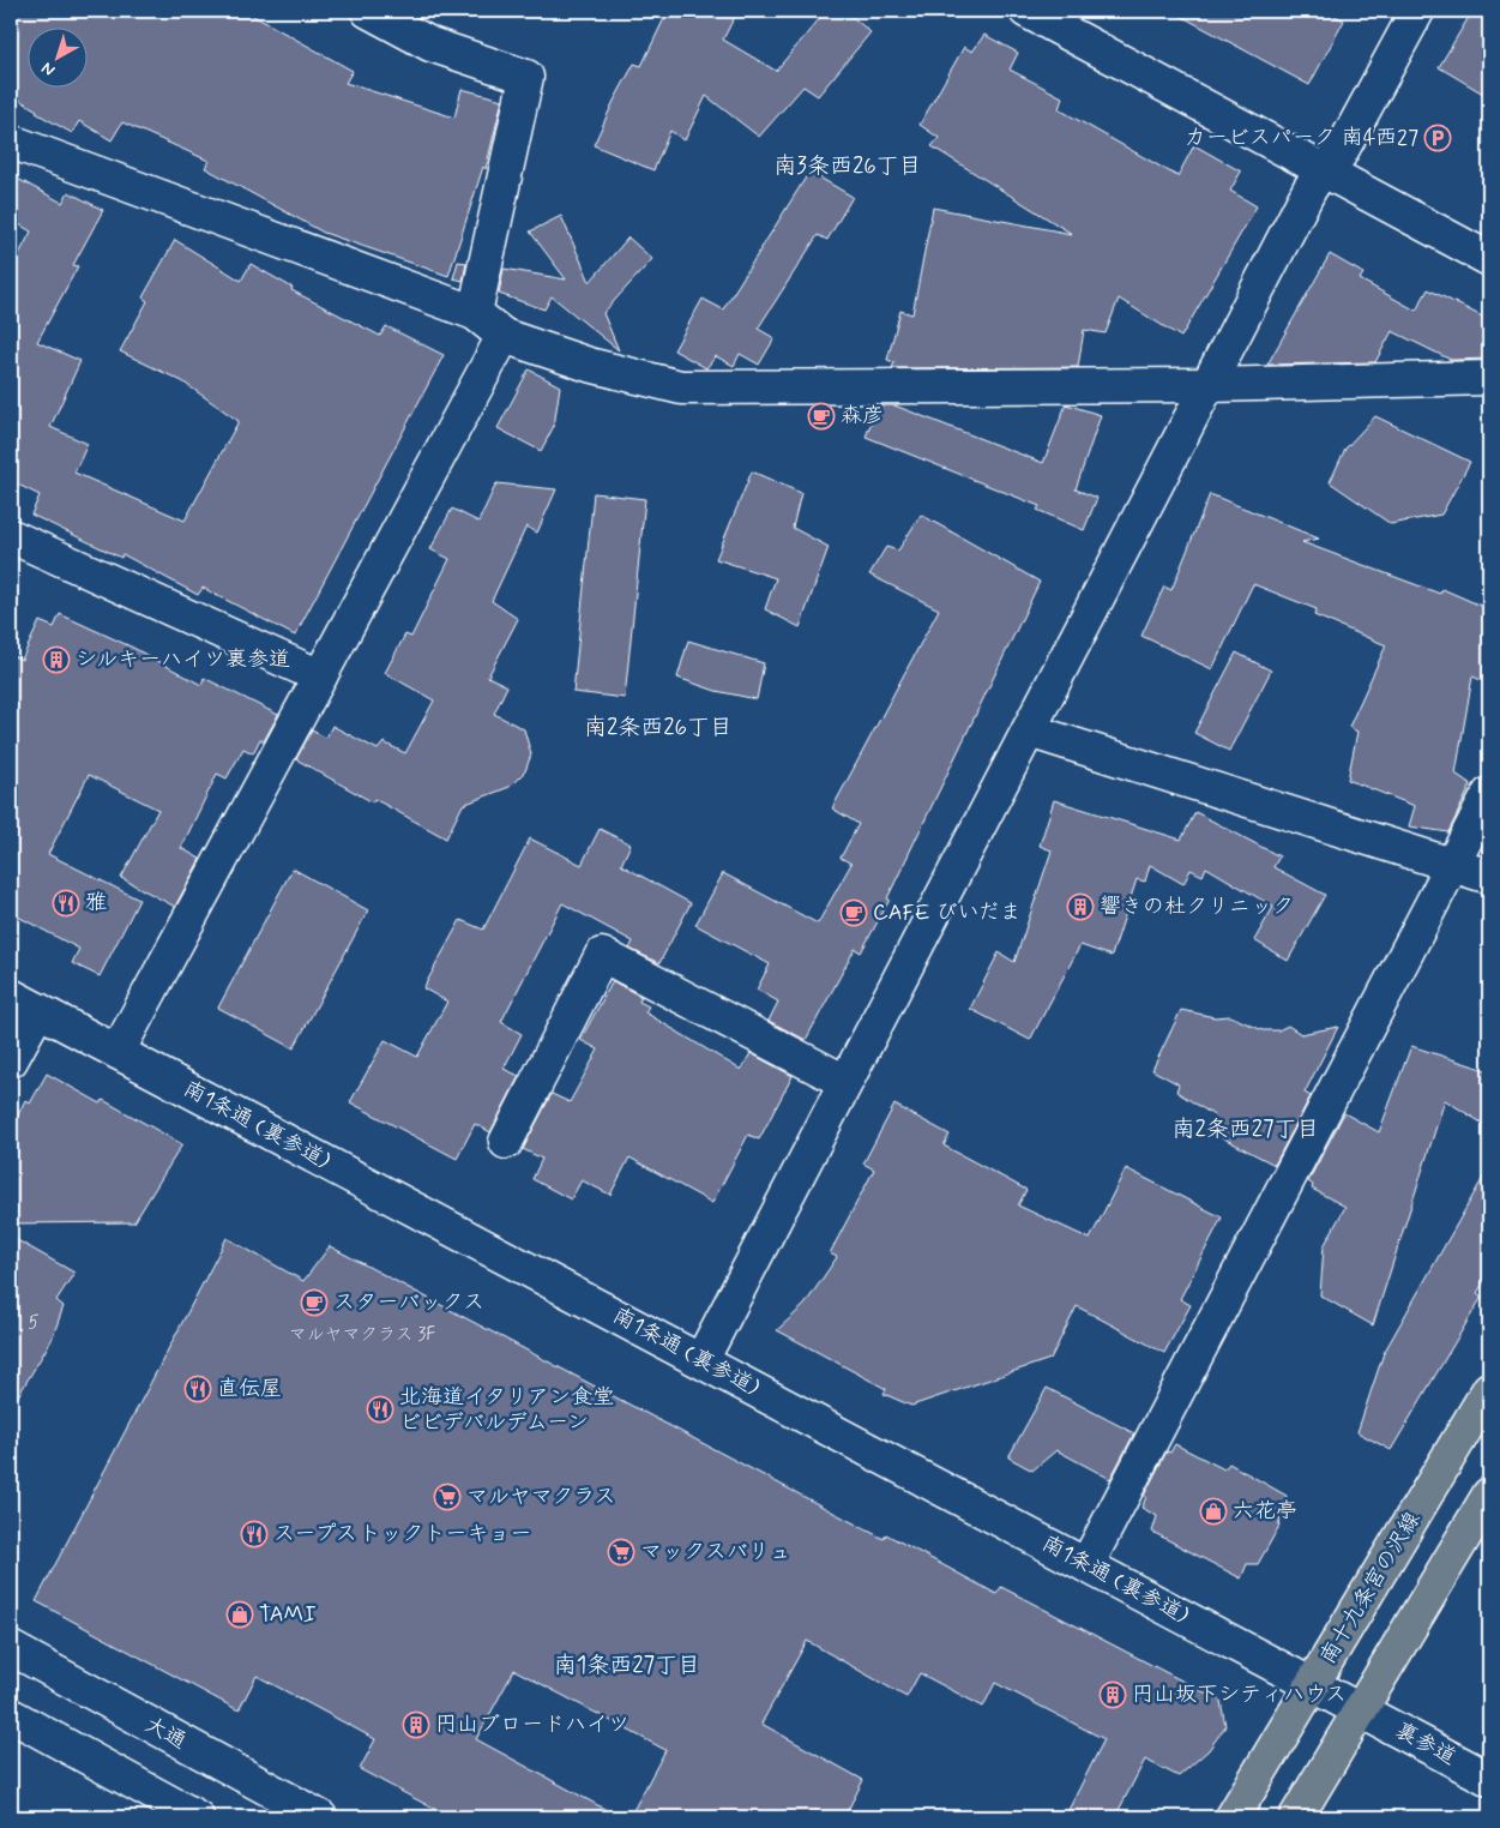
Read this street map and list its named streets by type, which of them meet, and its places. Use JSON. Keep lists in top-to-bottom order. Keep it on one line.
{"streets":{"main road":["南十九条宮の沢線"],"street":["南1条通 (裏参道)","大通","裏参道"]},"crossings":[["南1条通 (裏参道)","南十九条宮の沢線"],["南1条通 (裏参道)","裏参道"]],"districts":["南3条西26丁目","南2条西26丁目","南2条西27丁目","南1条西27丁目"],"places":{"parking":["カービスパーク 南4西27"],"cafe":["森彦","CAFE びいだま","スターバックス"],"building":["シルキーハイツ裏参道","響きの杜クリニック","円山坂下シティハウス","円山ブロードハイツ"],"restaurant":["雅","直伝屋","北海道イタリアン食堂 ビビデバルデムーン","スープストックトーキョー"],"supermarket":["マルヤマクラス","マックスバリュ"],"shop":["六花亭","TAMI"]},"house_numbers":["5","マルヤマクラス 3F"],"north":"bottom left"}
